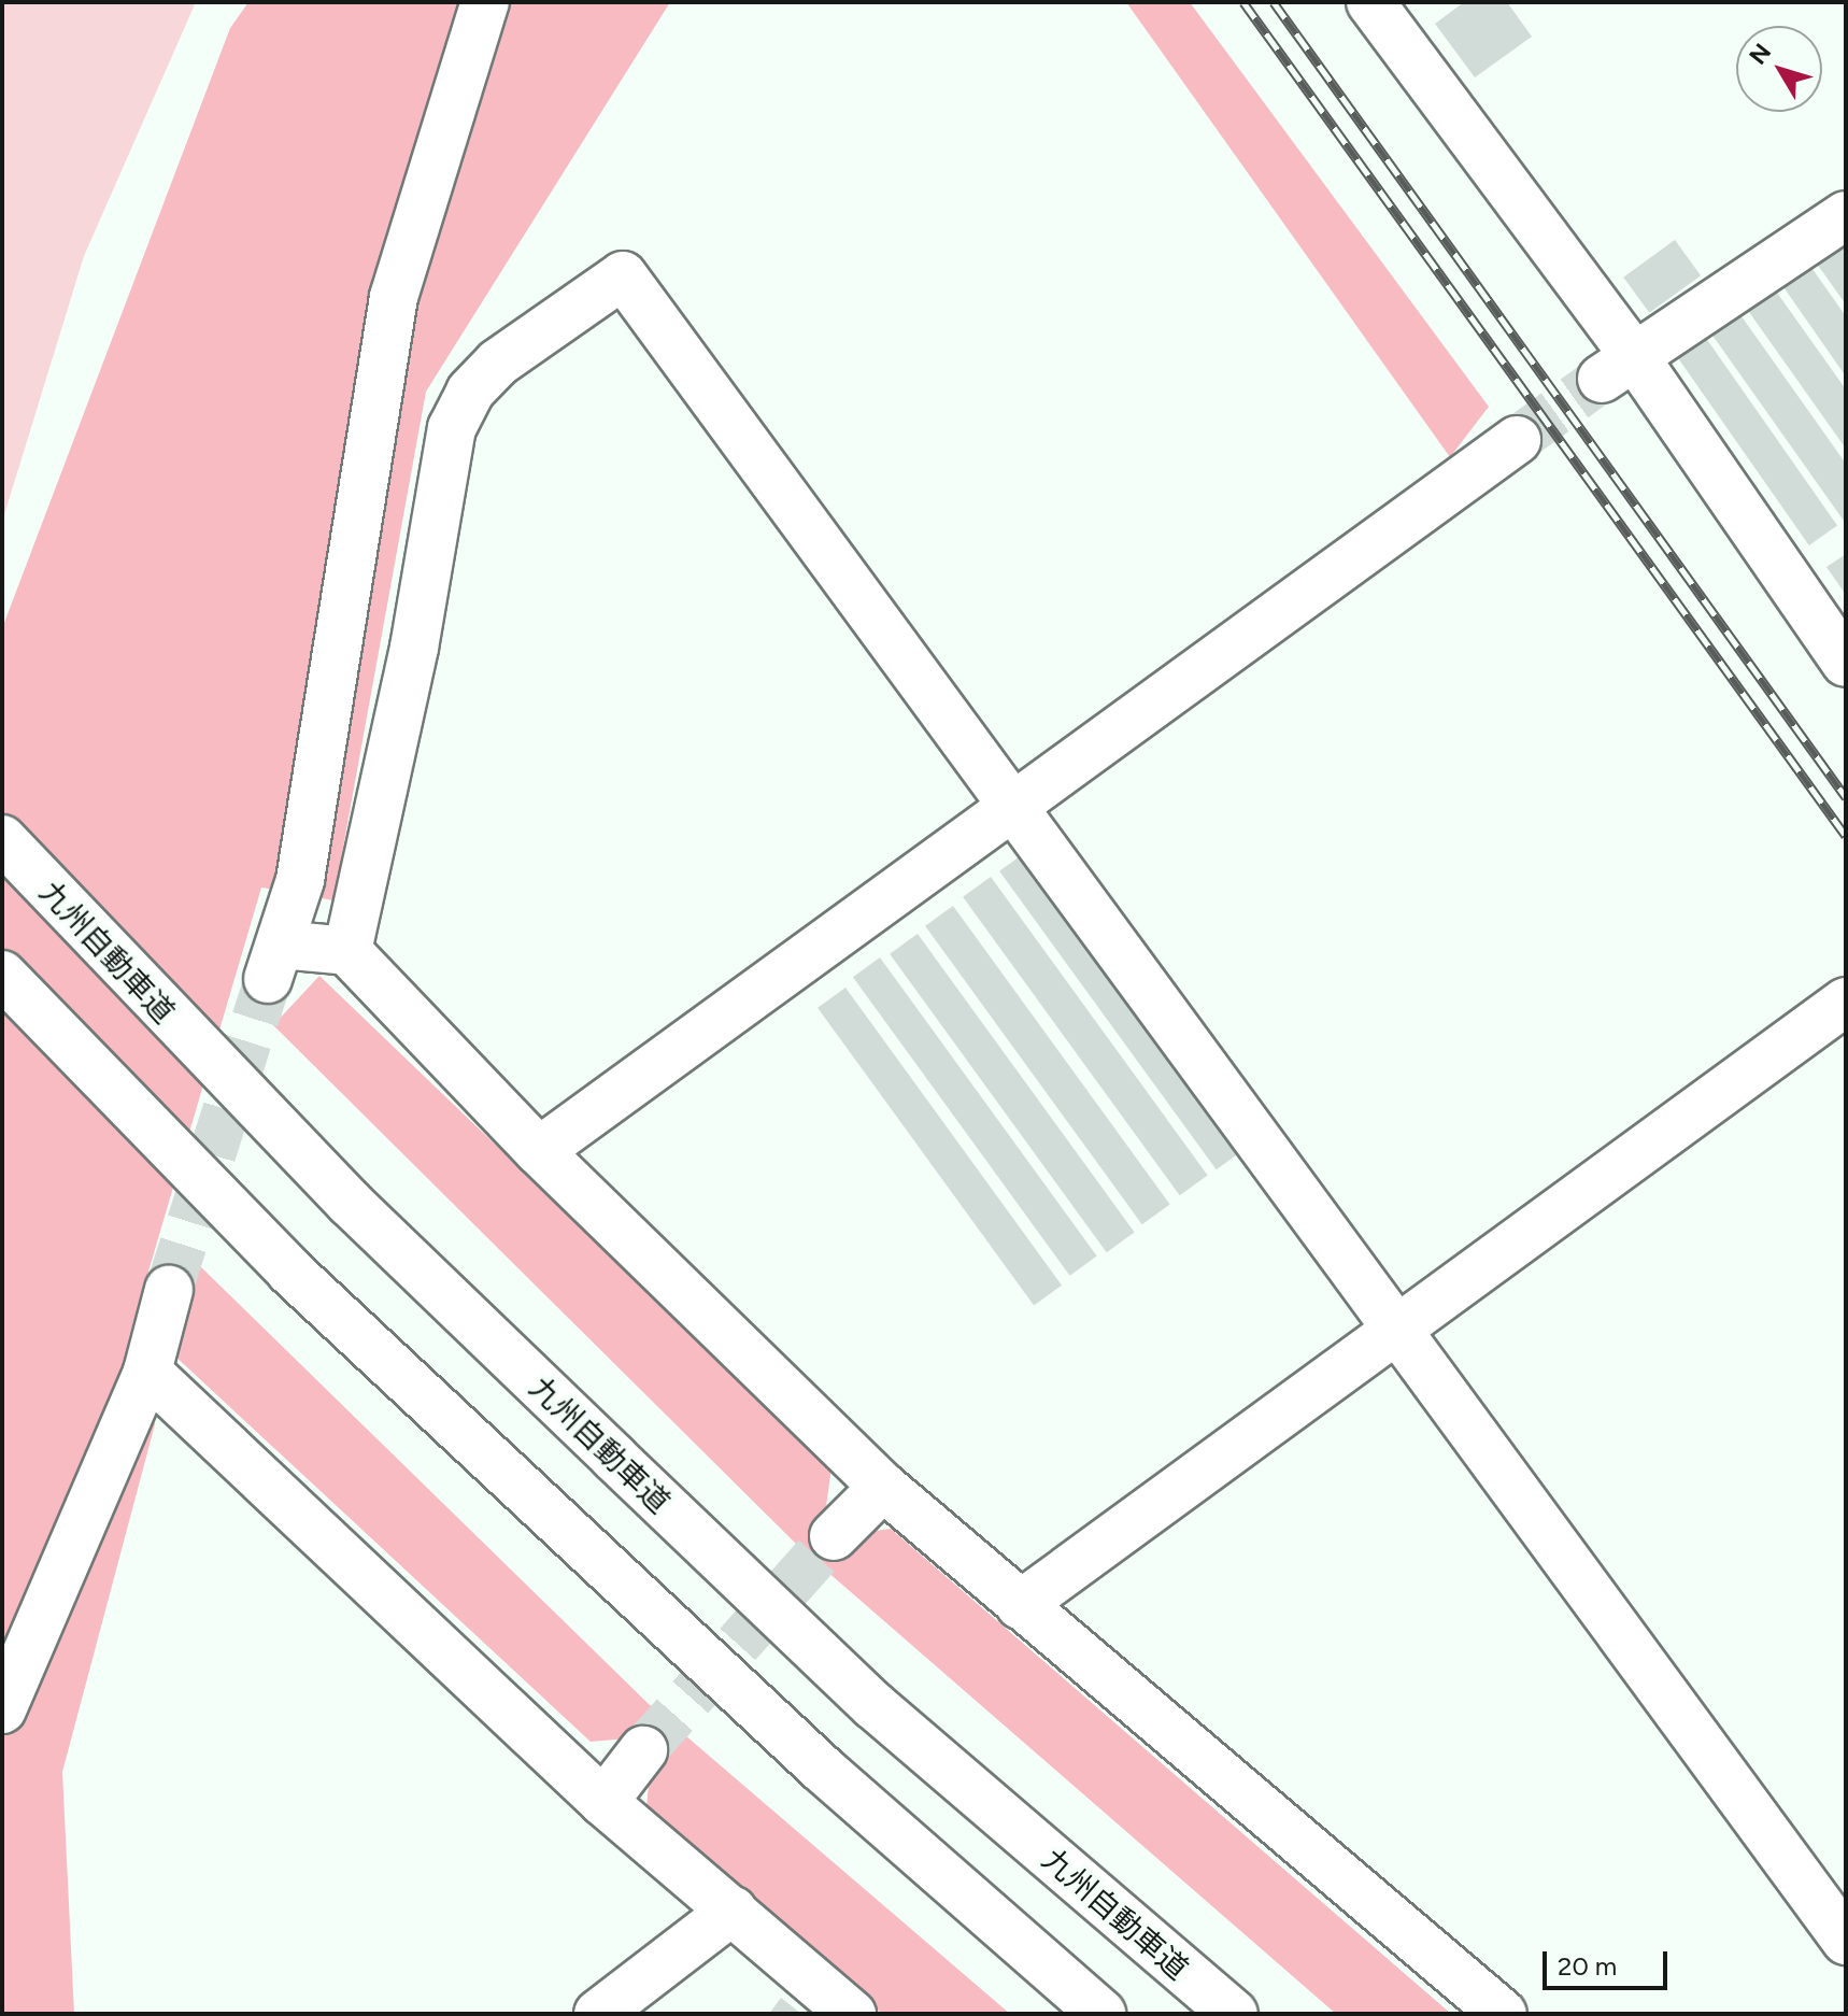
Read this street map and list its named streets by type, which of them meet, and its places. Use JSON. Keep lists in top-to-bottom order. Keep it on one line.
{"streets":{"main road":["九州自動車道"]},"scale_bar":"20 m","north":"top left"}
